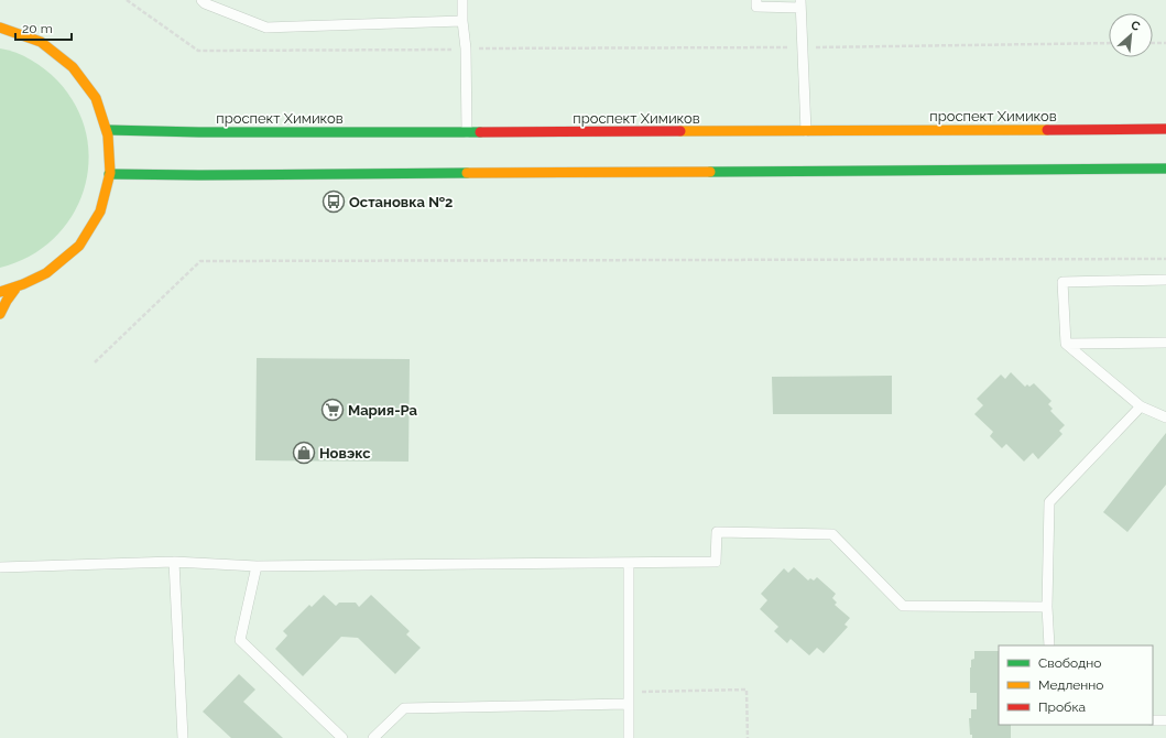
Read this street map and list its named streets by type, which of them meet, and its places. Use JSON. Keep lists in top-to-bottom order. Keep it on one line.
{"streets":{"street":["проспект Химиков"]},"places":{"bus stop":["Остановка №2"],"supermarket":["Мария-Ра"],"shop":["Новэкс"]},"legend":["Свободно","Медленно","Пробка"],"scale_bar":"20 m","north":"top right"}
